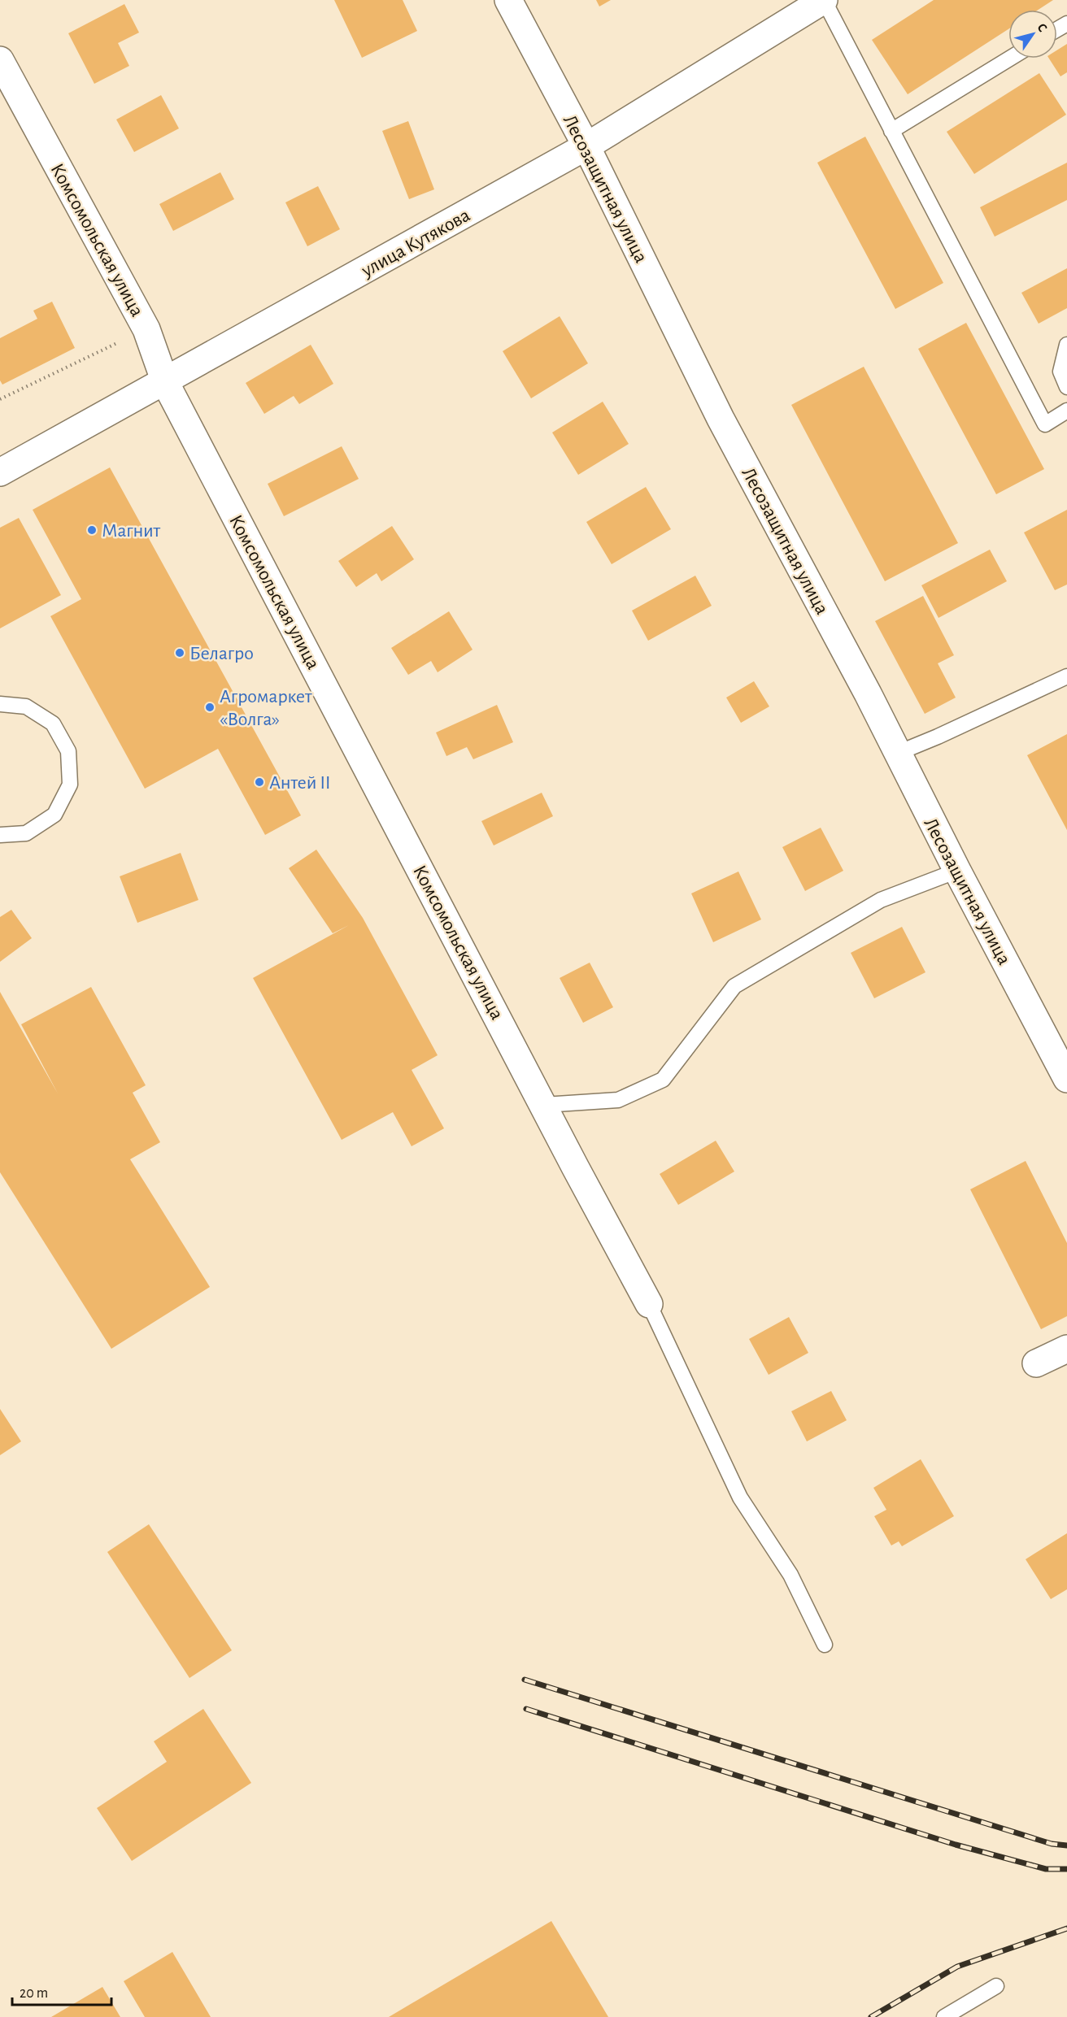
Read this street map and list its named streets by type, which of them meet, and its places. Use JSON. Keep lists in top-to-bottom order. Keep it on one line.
{"streets":{"street":["Лесозащитная улица","Комсомольская улица","улица Кутякова"]},"crossings":[["Лесозащитная улица","улица Кутякова"],["Комсомольская улица","улица Кутякова"]],"places":["Магнит","Белагро","Агромаркет «Волга»","Антей II"],"scale_bar":"20 m","north":"top right"}
